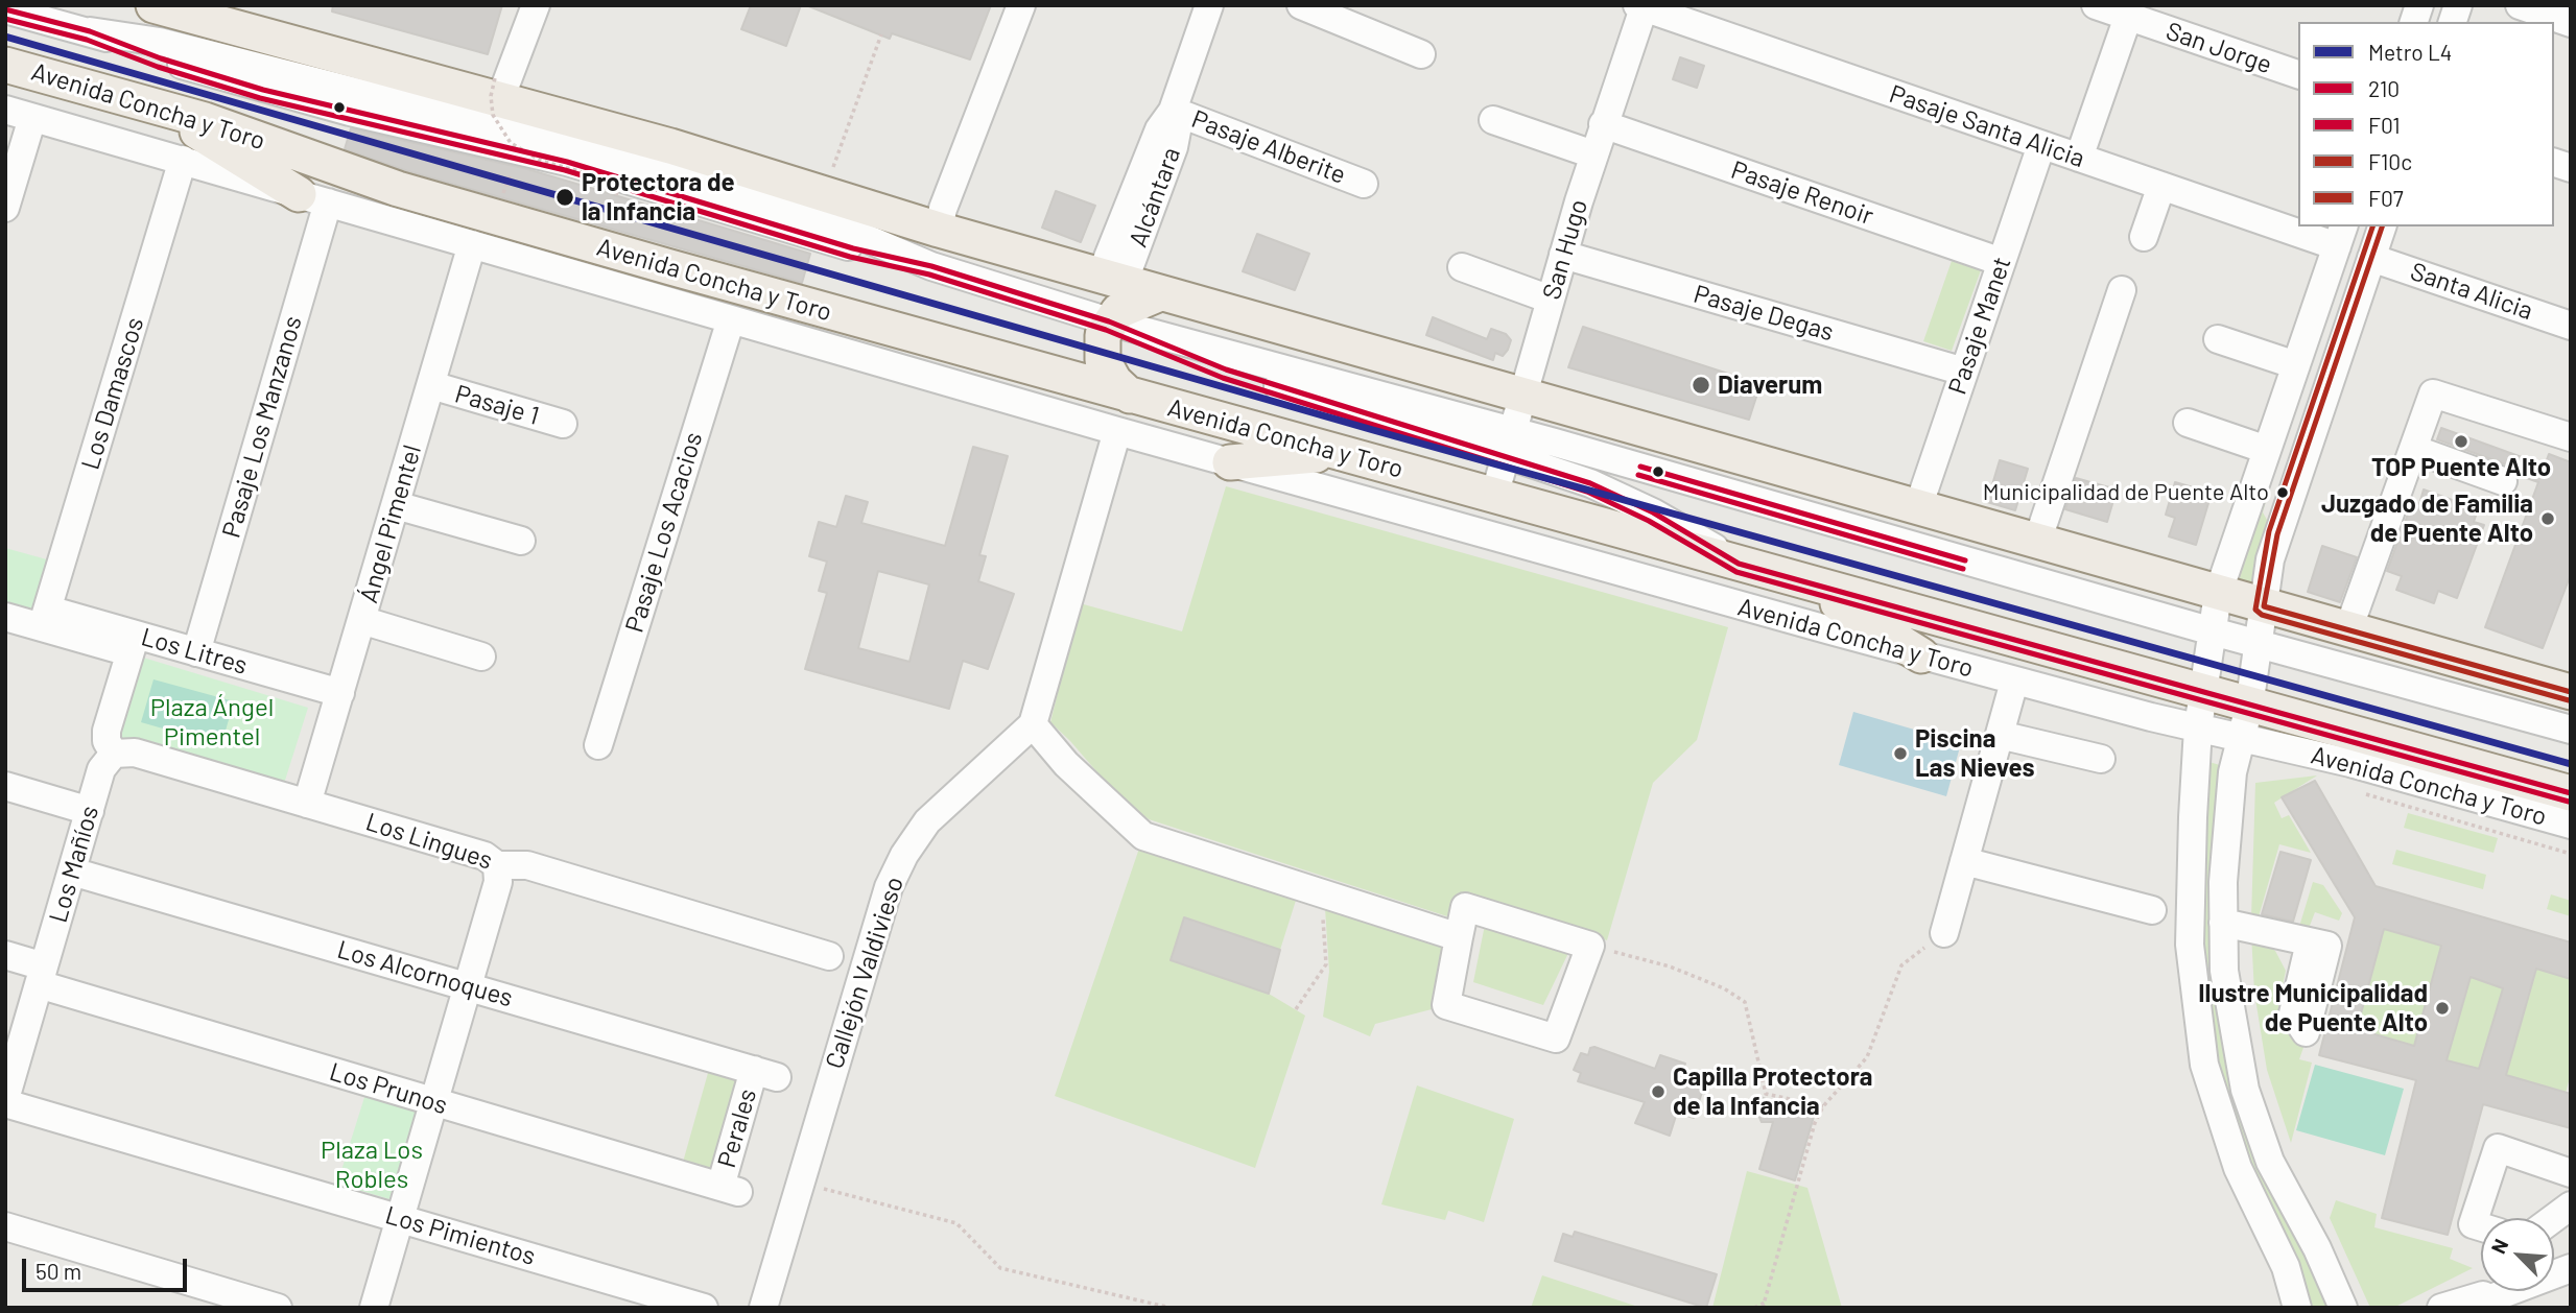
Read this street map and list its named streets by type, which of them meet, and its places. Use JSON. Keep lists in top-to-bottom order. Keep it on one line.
{"streets":{"main road":["Avenida Concha y Toro"],"street":["San Jorge","Pasaje Santa Alicia","Pasaje Alberite","Pasaje Renoir","Alcántara","San Hugo","Santa Alicia","Pasaje Degas","Pasaje Manet","Los Damascos","Pasaje 1","Pasaje Los Manzanos","Ángel Pimentel","Pasaje Los Acacios","Los Litres","Los Lingues","Los Mañíos","Callejón Valdivieso","Los Alcornoques","Los Prunos","Perales","Los Pimientos"]},"crossings":[["Avenida Concha y Toro","San Hugo"],["Avenida Concha y Toro","Los Damascos"],["Avenida Concha y Toro","Pasaje Los Manzanos"],["Avenida Concha y Toro","Ángel Pimentel"],["Avenida Concha y Toro","Pasaje Los Acacios"],["Pasaje Santa Alicia","San Hugo"],["Pasaje Santa Alicia","Pasaje Manet"],["Pasaje Alberite","Alcántara"],["Pasaje Renoir","San Hugo"],["Pasaje Renoir","Pasaje Manet"],["San Hugo","Pasaje Degas"],["Pasaje Degas","Pasaje Manet"],["Los Damascos","Los Litres"],["Pasaje 1","Ángel Pimentel"],["Pasaje Los Manzanos","Los Litres"],["Ángel Pimentel","Los Litres"],["Ángel Pimentel","Los Lingues"],["Los Lingues","Los Mañíos"],["Los Mañíos","Los Alcornoques"],["Los Mañíos","Los Prunos"],["Los Mañíos","Los Pimientos"],["Los Alcornoques","Perales"],["Los Prunos","Perales"]],"parks":["Plaza Ángel Pimentel","Plaza Los Robles"],"places":["Protectora de la Infancia","Diaverum","TOP Puente Alto","Municipalidad de Puente Alto","Juzgado de Familia de Puente Alto","Piscina Las Nieves","Ilustre Municipalidad de Puente Alto","Capilla Protectora de la Infancia"],"lines":["transit line 210","transit line F01","metro line L4","transit line F10c","transit line F07"],"legend":["Metro L4","210","F01","F10c","F07"],"scale_bar":"50 m","north":"top left"}
